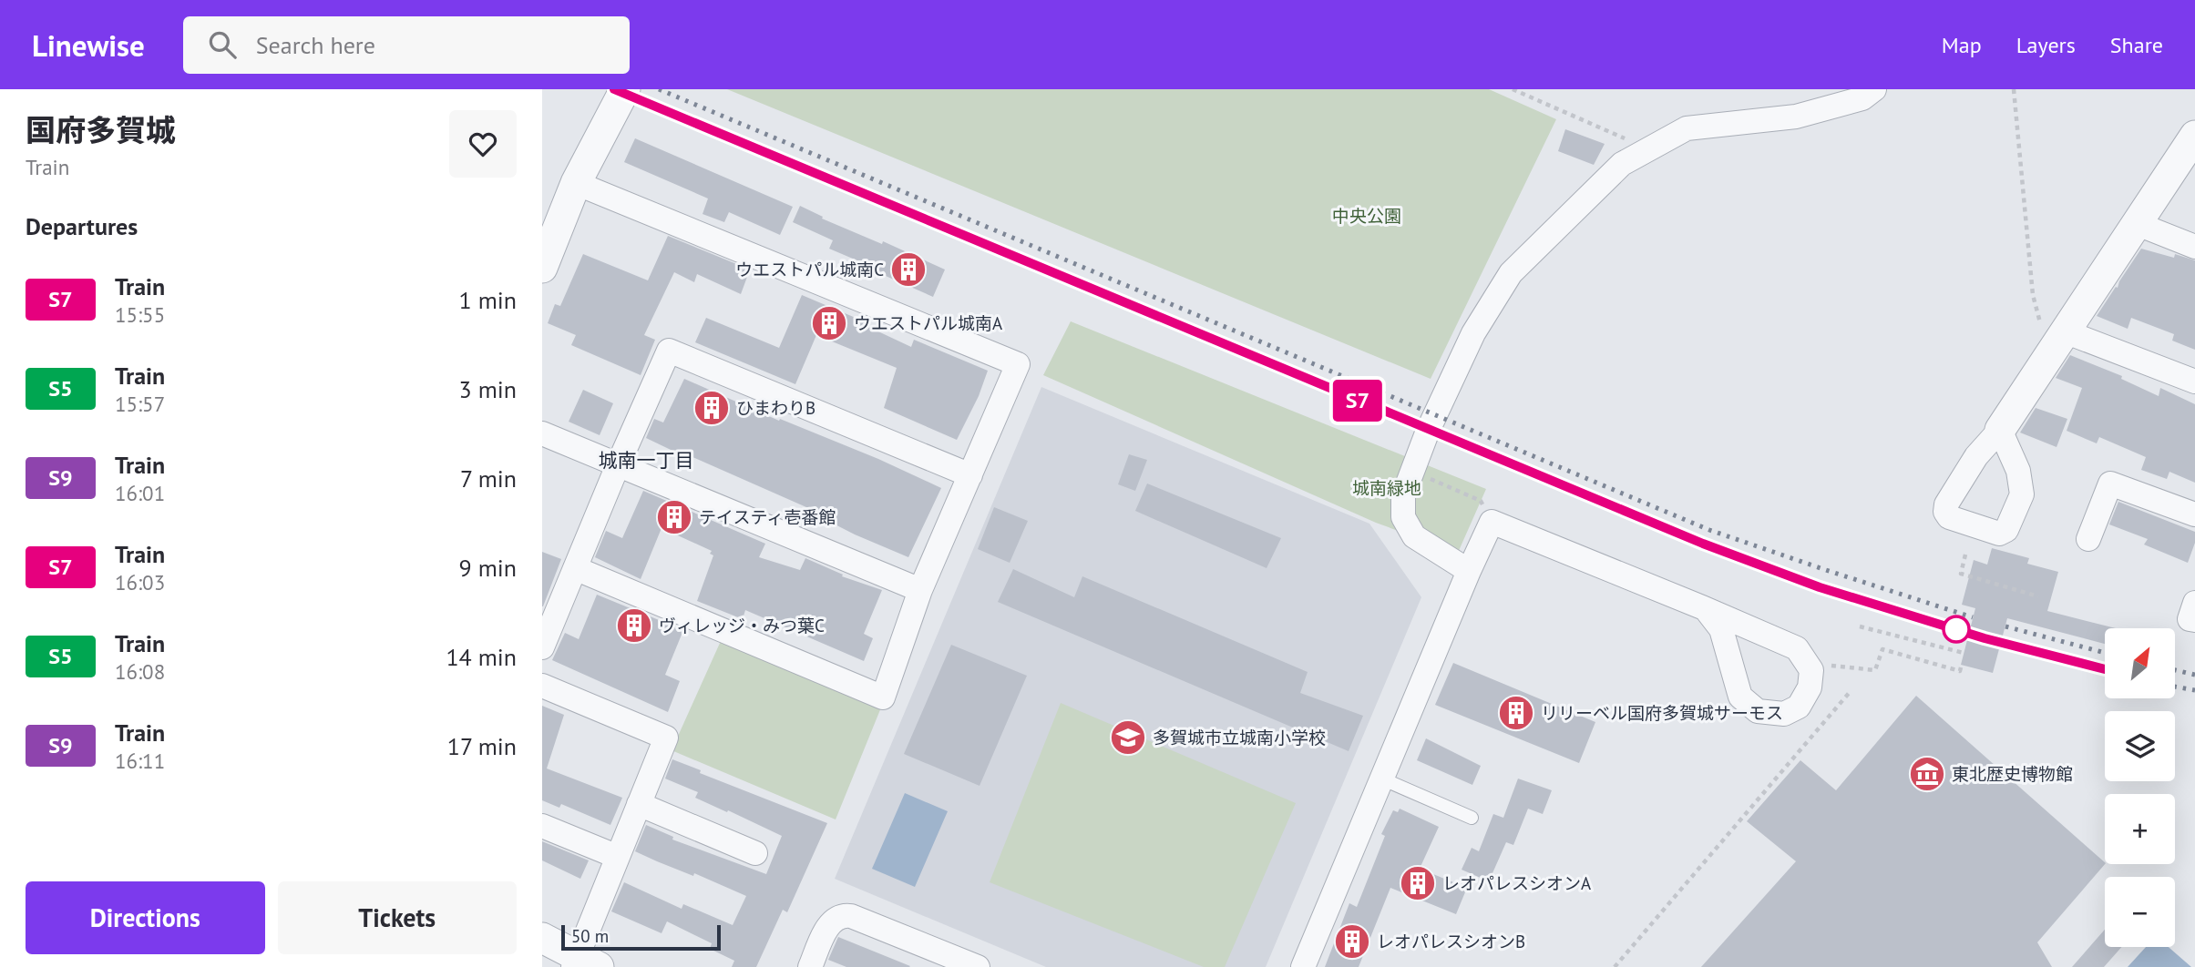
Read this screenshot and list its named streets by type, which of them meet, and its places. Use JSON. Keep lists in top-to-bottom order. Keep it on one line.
{"districts":["城南一丁目"],"parks":["中央公園","城南緑地"],"places":{"building":["ウエストパル城南C","ウエストパル城南A","ひまわりB","テイスティ壱番館","ヴィレッジ・みつ葉C","リリーベル国府多賀城サーモス","レオパレスシオンA","レオパレスシオンB"],"school or university":["多賀城市立城南小学校"],"museum":["東北歴史博物館"]},"scale_bar":"50 m","north":"top right","page":{"header":"Linewise","search":"Search here","nav":["Map","Layers","Share"],"heading":[["国府多賀城","Train"],"Departures"],"on_map":"S7","list":[{"mark":"S7","name":"Train","note":"15:55","value":"1 min"},{"mark":"S5","name":"Train","note":"15:57","value":"3 min"},{"mark":"S9","name":"Train","note":"16:01","value":"7 min"},{"mark":"S7","name":"Train","note":"16:03","value":"9 min"},{"mark":"S5","name":"Train","note":"16:08","value":"14 min"},{"mark":"S9","name":"Train","note":"16:11","value":"17 min"}],"map_buttons":["+","−"],"buttons":["Directions","Tickets"],"scale":"50 m"}}
